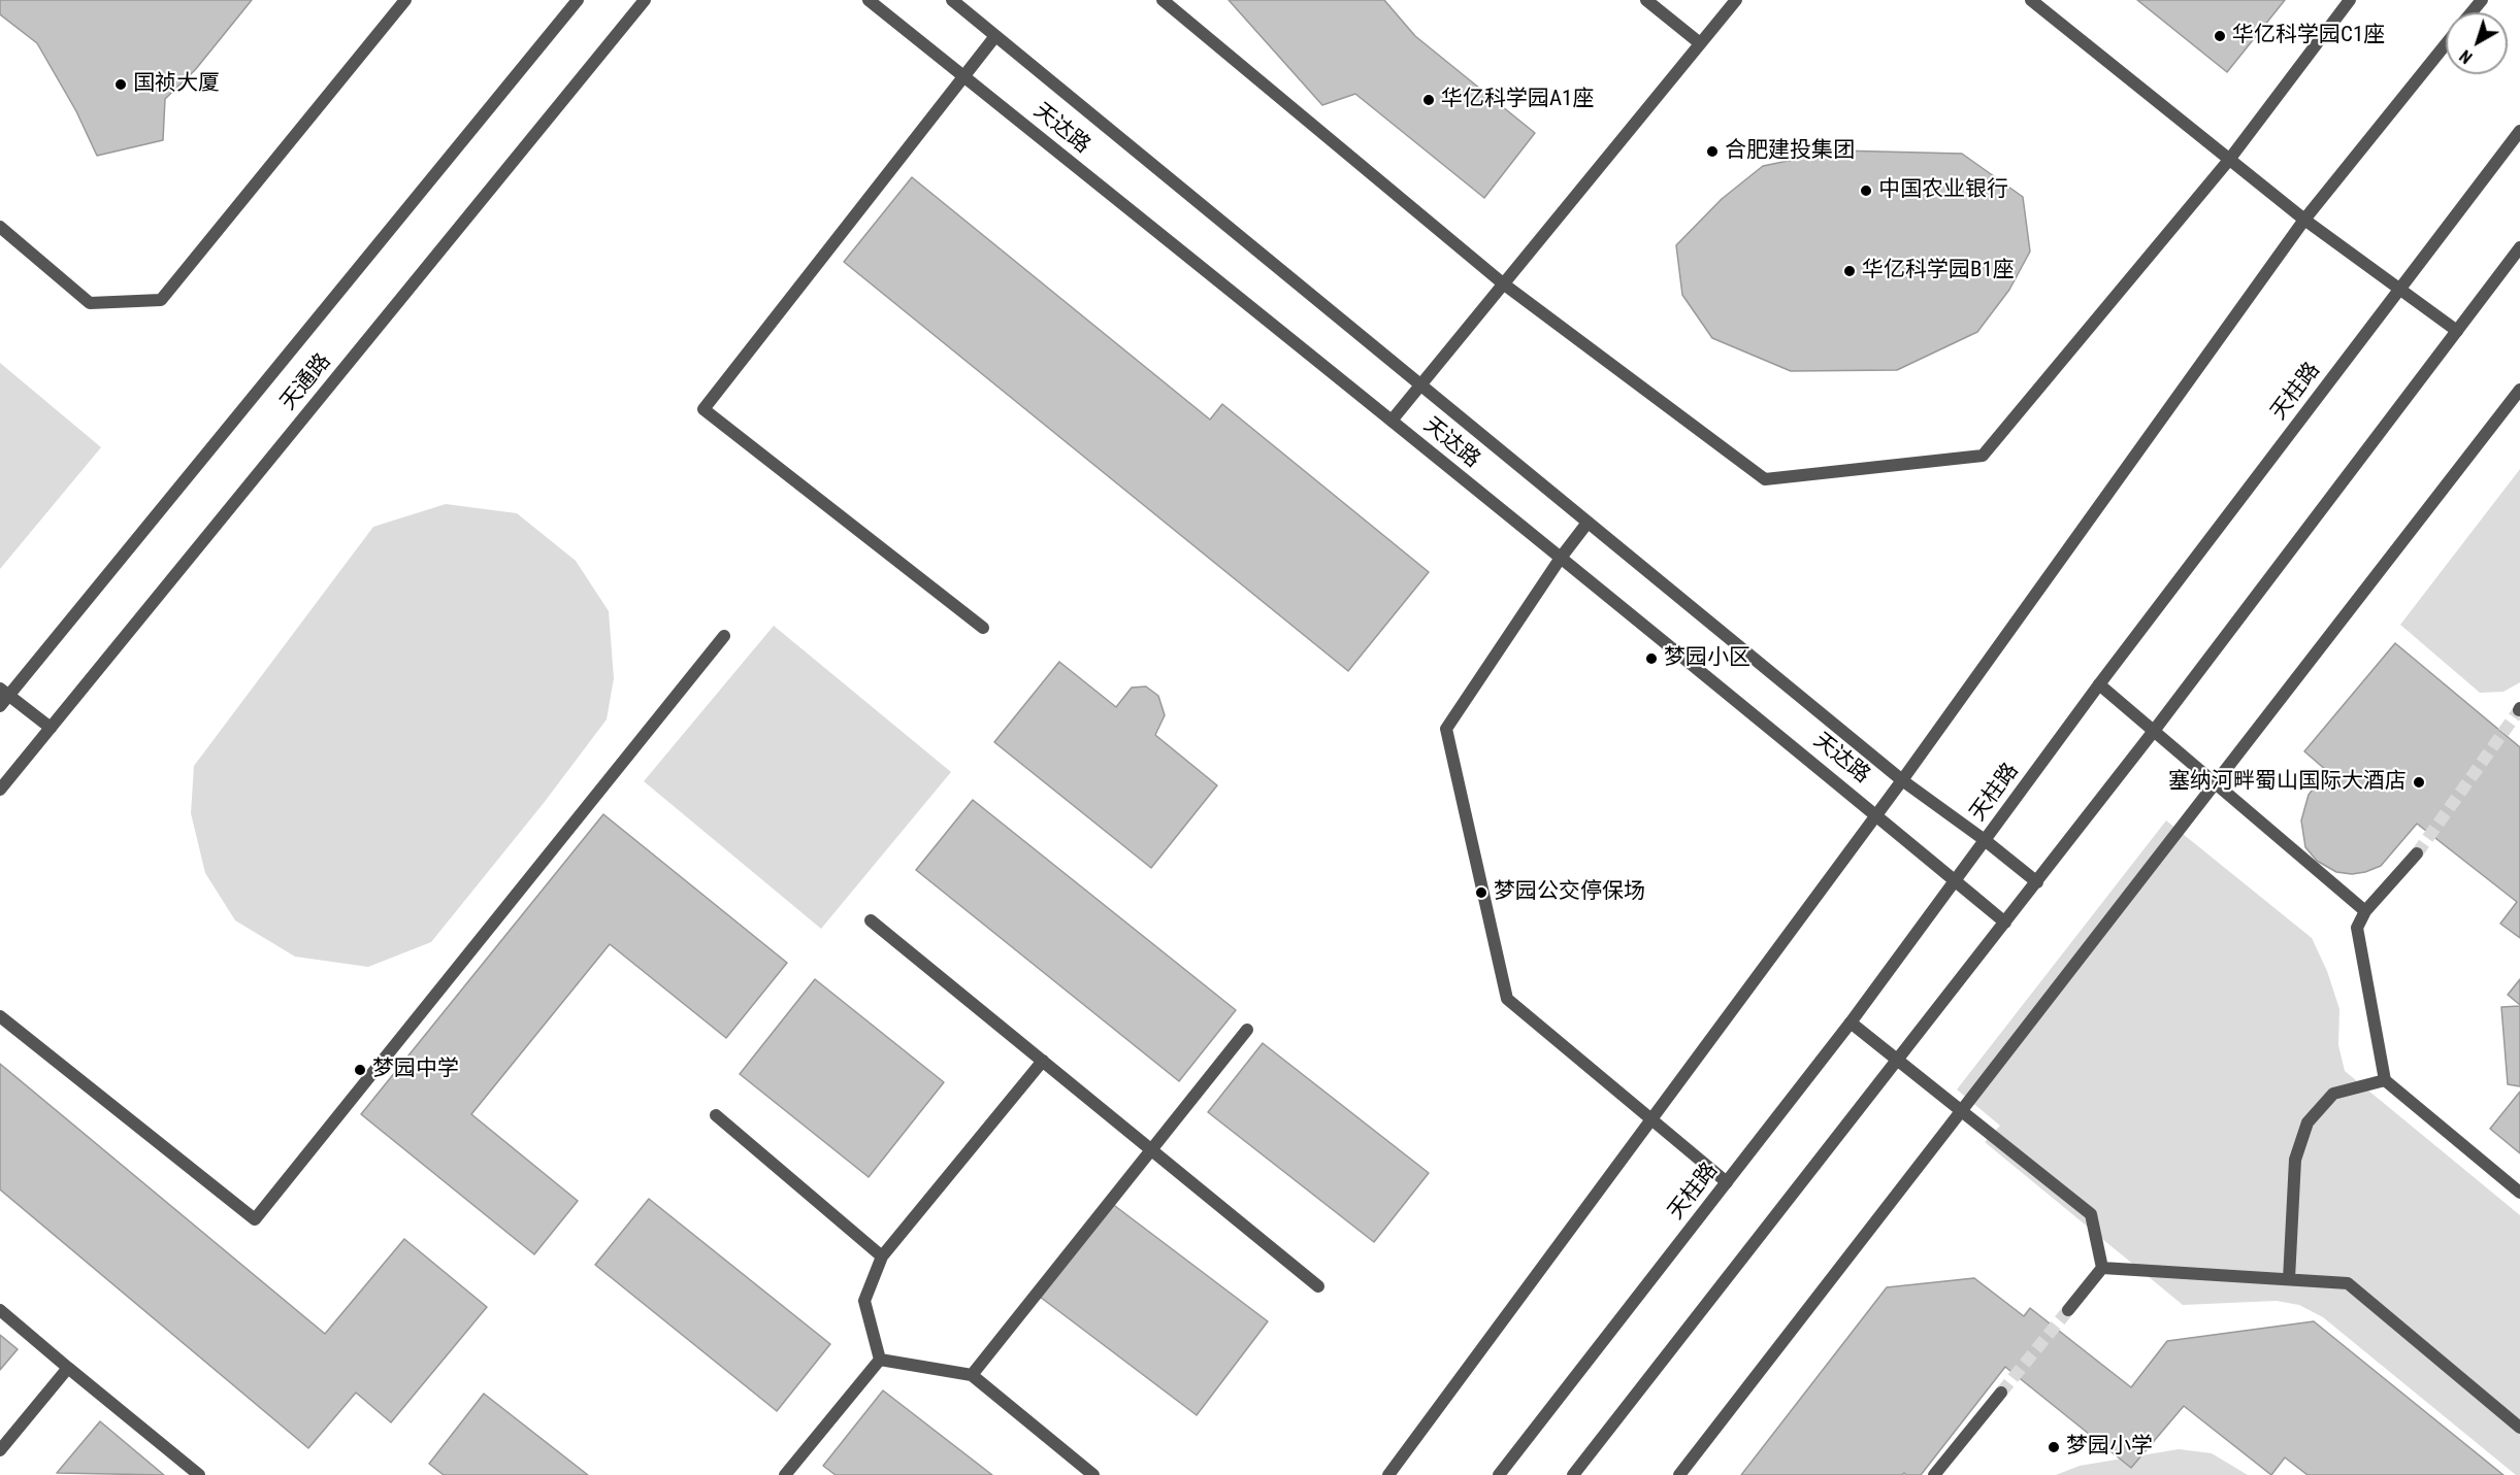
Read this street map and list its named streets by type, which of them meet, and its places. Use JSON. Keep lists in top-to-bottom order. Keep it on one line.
{"streets":{"street":["天达路","天通路","天柱路"]},"crossings":[["天达路","天柱路"]],"places":["华亿科学园C1座","国祯大厦","华亿科学园A1座","合肥建投集团","中国农业银行","华亿科学园B1座","梦园小区","塞纳河畔蜀山国际大酒店","梦园公交停保场","梦园中学","梦园小学"],"north":"bottom left"}
